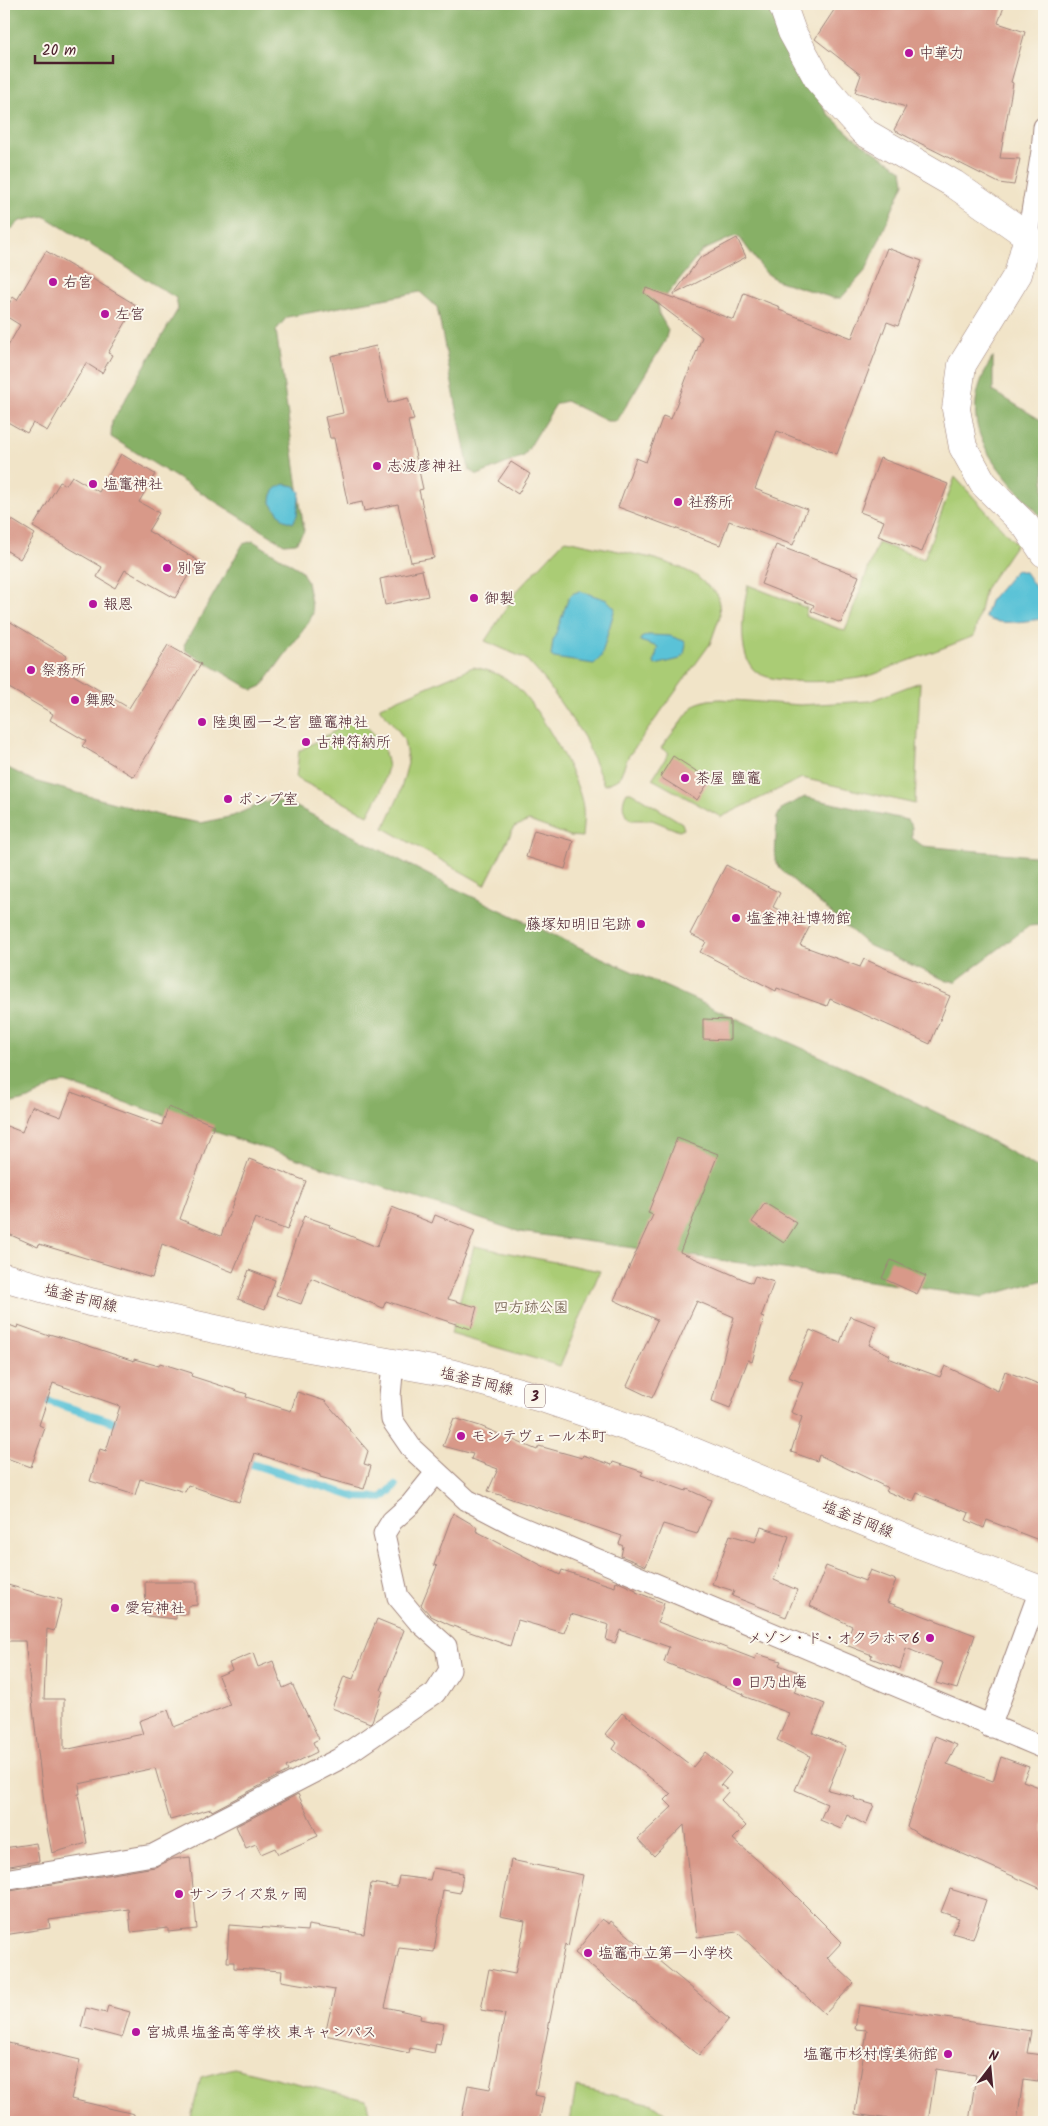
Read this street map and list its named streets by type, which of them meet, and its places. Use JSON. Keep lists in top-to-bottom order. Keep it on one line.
{"streets":{"main road":["塩釜吉岡線","3"]},"parks":["四方跡公園"],"places":["中華力","右宮","左宮","志波彦神社","塩竃神社","社務所","別宮","御製","報恩","祭務所","舞殿","陸奥國一之宮 鹽竈神社","古神符納所","茶屋 鹽竈","ポンプ室","塩釜神社博物館","藤塚知明旧宅跡","モンテヴェール本町","愛宕神社","メゾン・ド・オクラホマ6","日乃出庵","サンライズ泉ヶ岡","塩竈市立第一小学校","宮城県塩釜高等学校 東キャンパス","塩竈市杉村惇美術館"],"scale_bar":"20 m","north":"top"}
